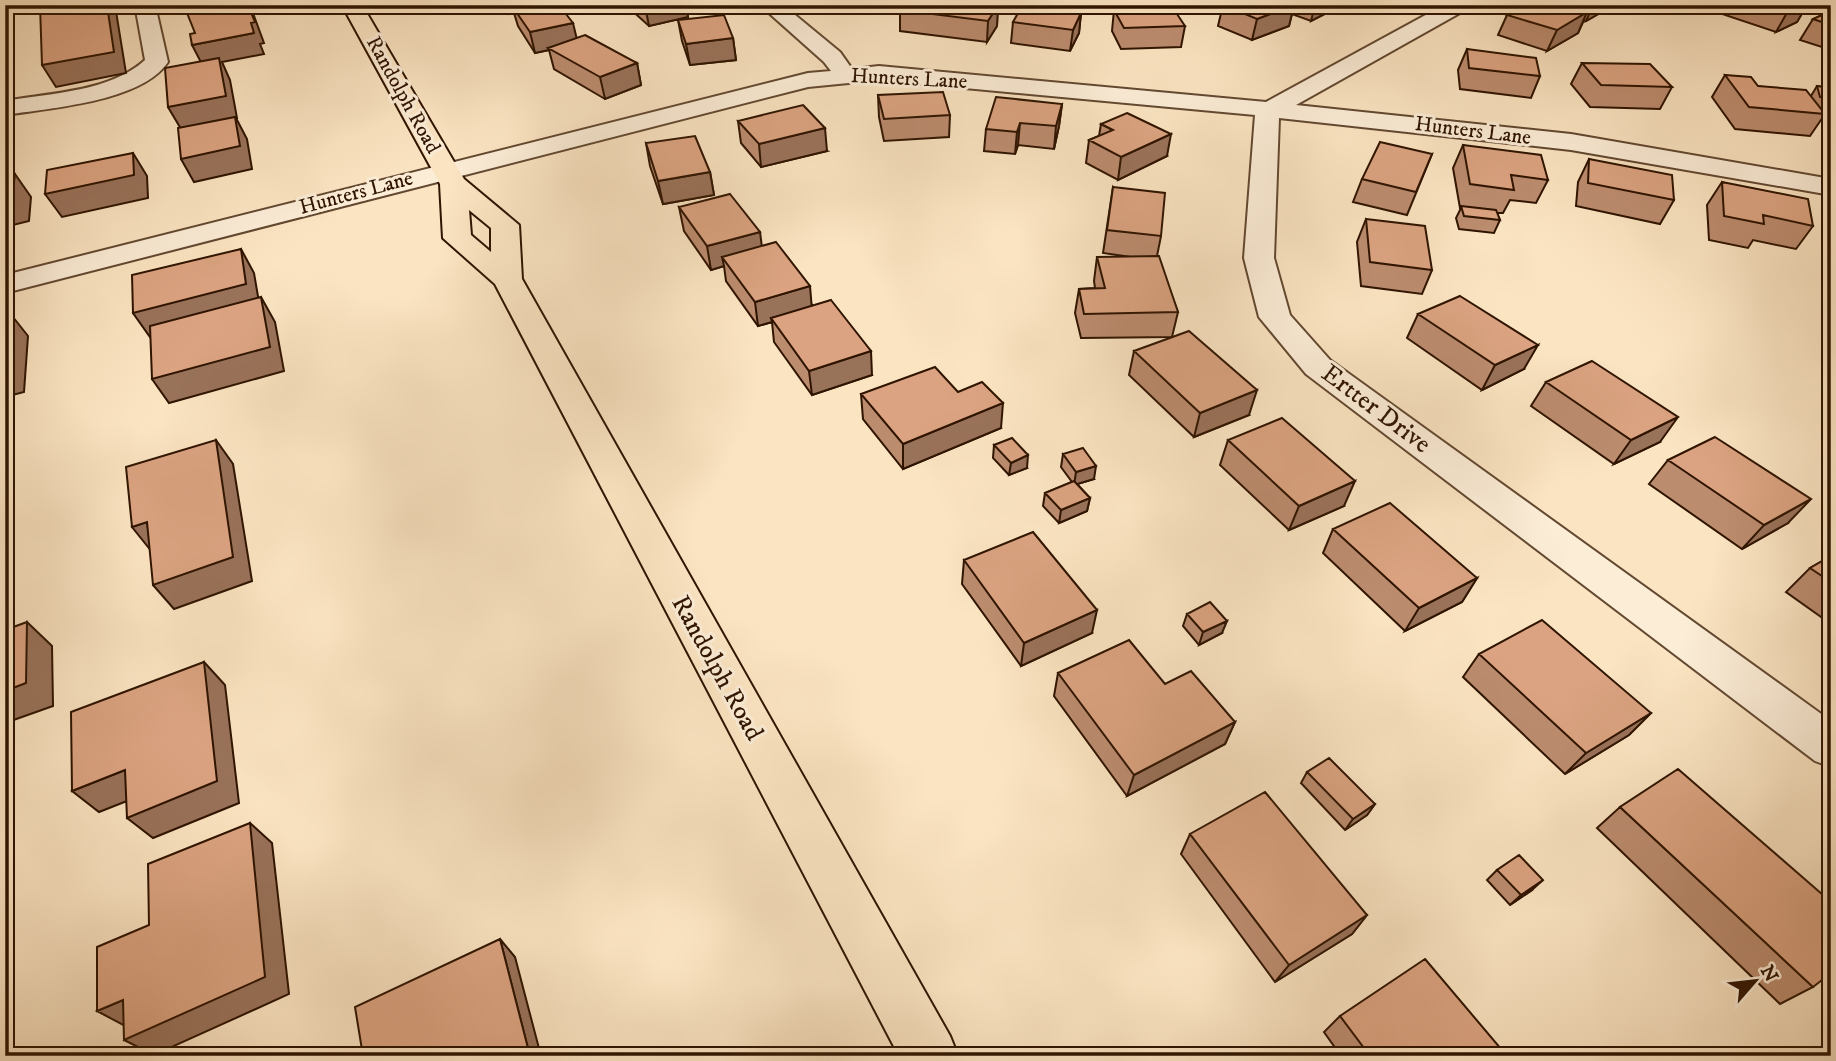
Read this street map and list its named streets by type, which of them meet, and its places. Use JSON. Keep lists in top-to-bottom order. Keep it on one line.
{"streets":{"main road":["Randolph Road"],"street":["Hunters Lane","Ertter Drive"]},"crossings":[["Hunters Lane","Randolph Road"],["Hunters Lane","Ertter Drive"]],"north":"top right"}
